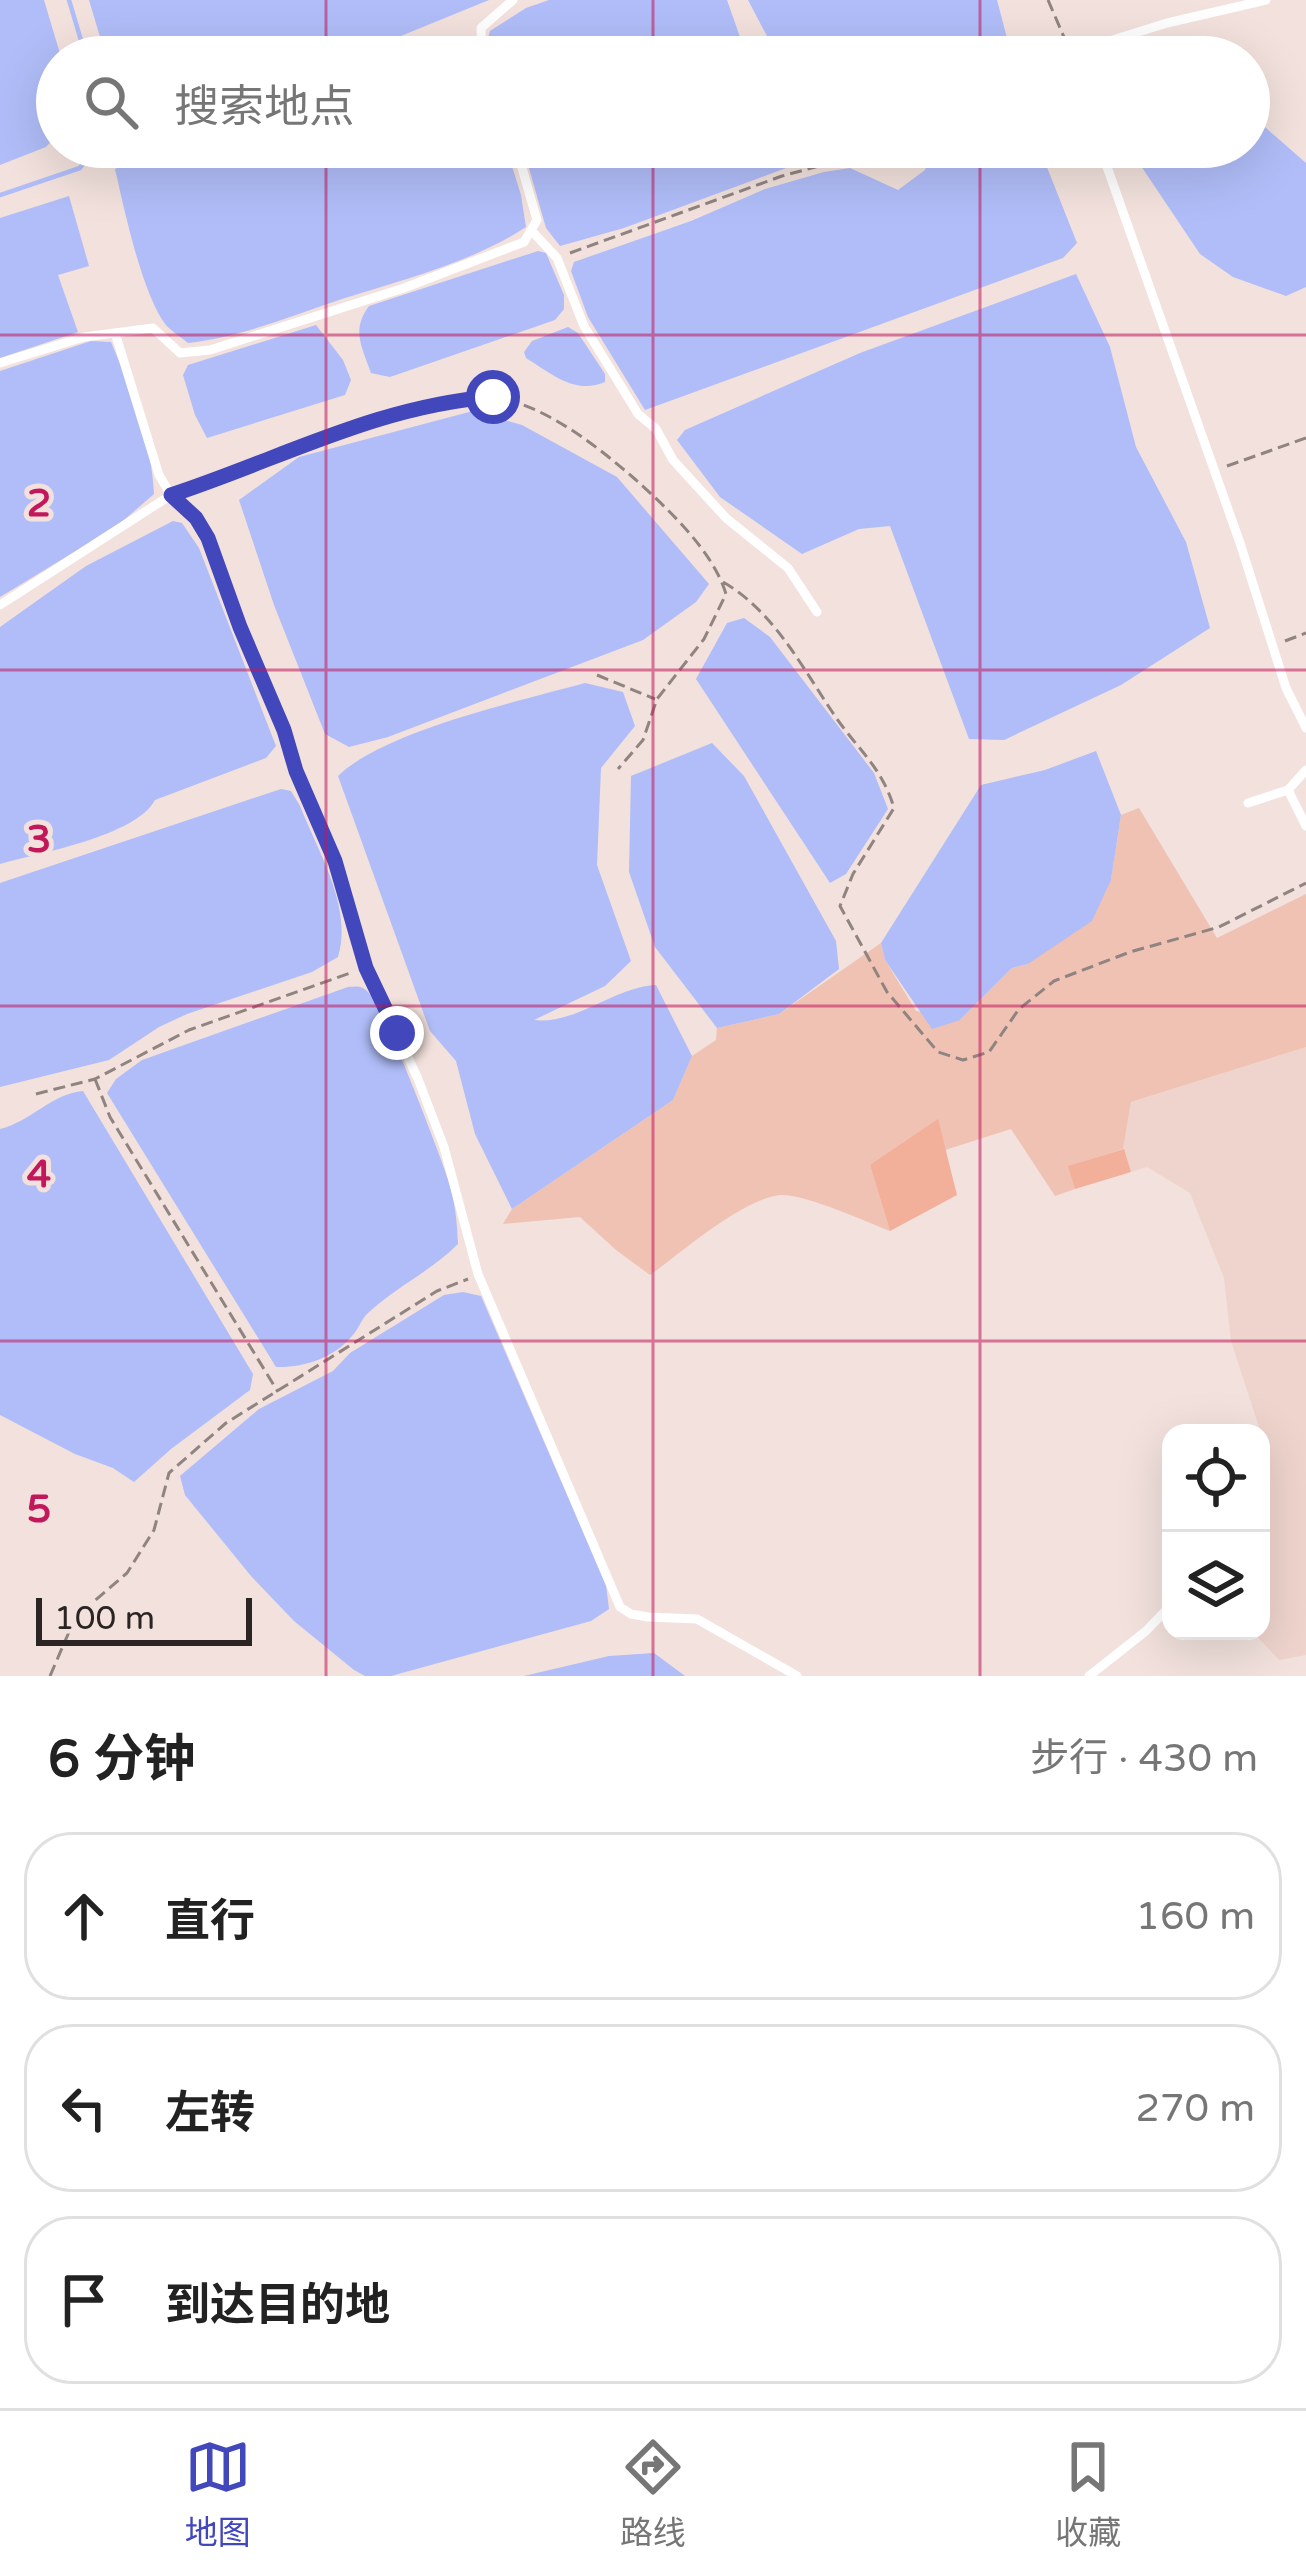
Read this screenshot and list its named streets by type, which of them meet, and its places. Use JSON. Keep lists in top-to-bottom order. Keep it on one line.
{"scale_bar":"100 m","page":{"search":"搜索地点","scale":"100 m","heading":["6 分钟","步行 · 430 m"],"list":[["直行","160 m"],["左转","270 m"],"到达目的地"],"nav":["地图","路线","收藏"]},"grid":{"rows":["2","3","4","5"]}}
